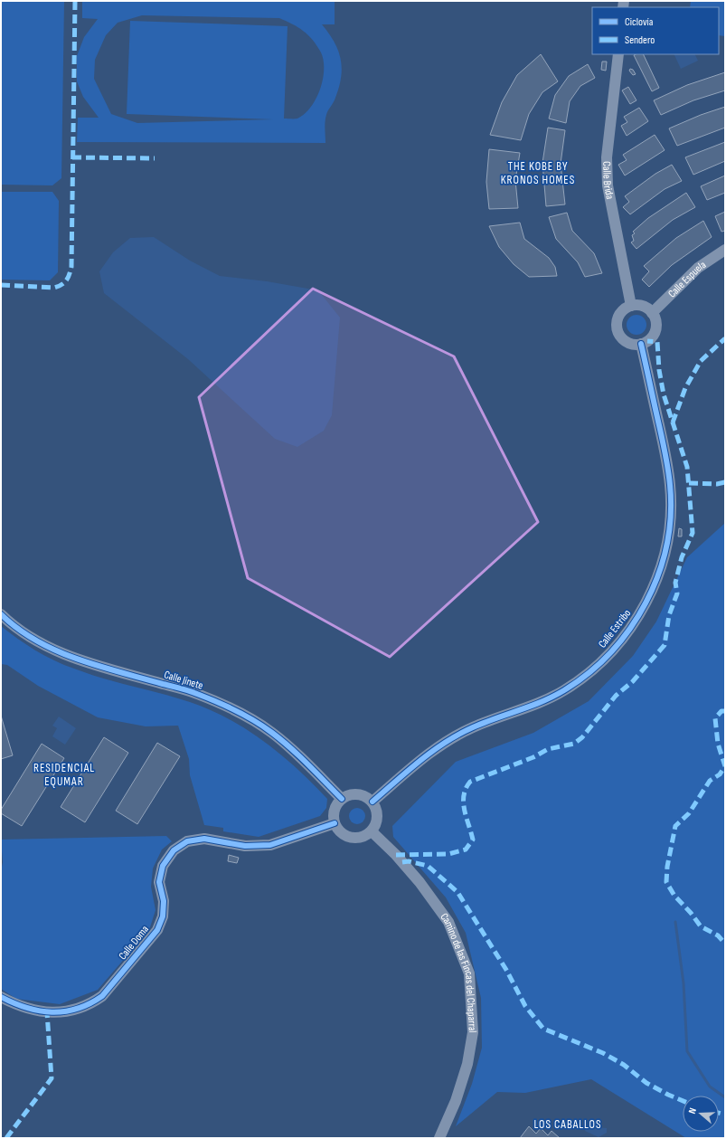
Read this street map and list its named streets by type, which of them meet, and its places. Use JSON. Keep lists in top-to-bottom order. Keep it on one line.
{"streets":{"street":["Calle Brida","Calle Espuela","Calle Estribo","Calle Jinete","Calle Doma","Camino de las Fincas del Chaparral"]},"crossings":[["Calle Brida","Calle Espuela"],["Calle Brida","Calle Estribo"],["Calle Espuela","Calle Estribo"],["Calle Estribo","Calle Jinete"],["Calle Estribo","Calle Doma"],["Calle Estribo","Camino de las Fincas del Chaparral"],["Calle Jinete","Calle Doma"],["Calle Jinete","Camino de las Fincas del Chaparral"],["Calle Doma","Camino de las Fincas del Chaparral"]],"districts":["THE KOBE BY KRONOS HOMES","RESIDENCIAL EQUMAR","LOS CABALLOS"],"legend":["Ciclovía","Sendero"],"north":"left"}
